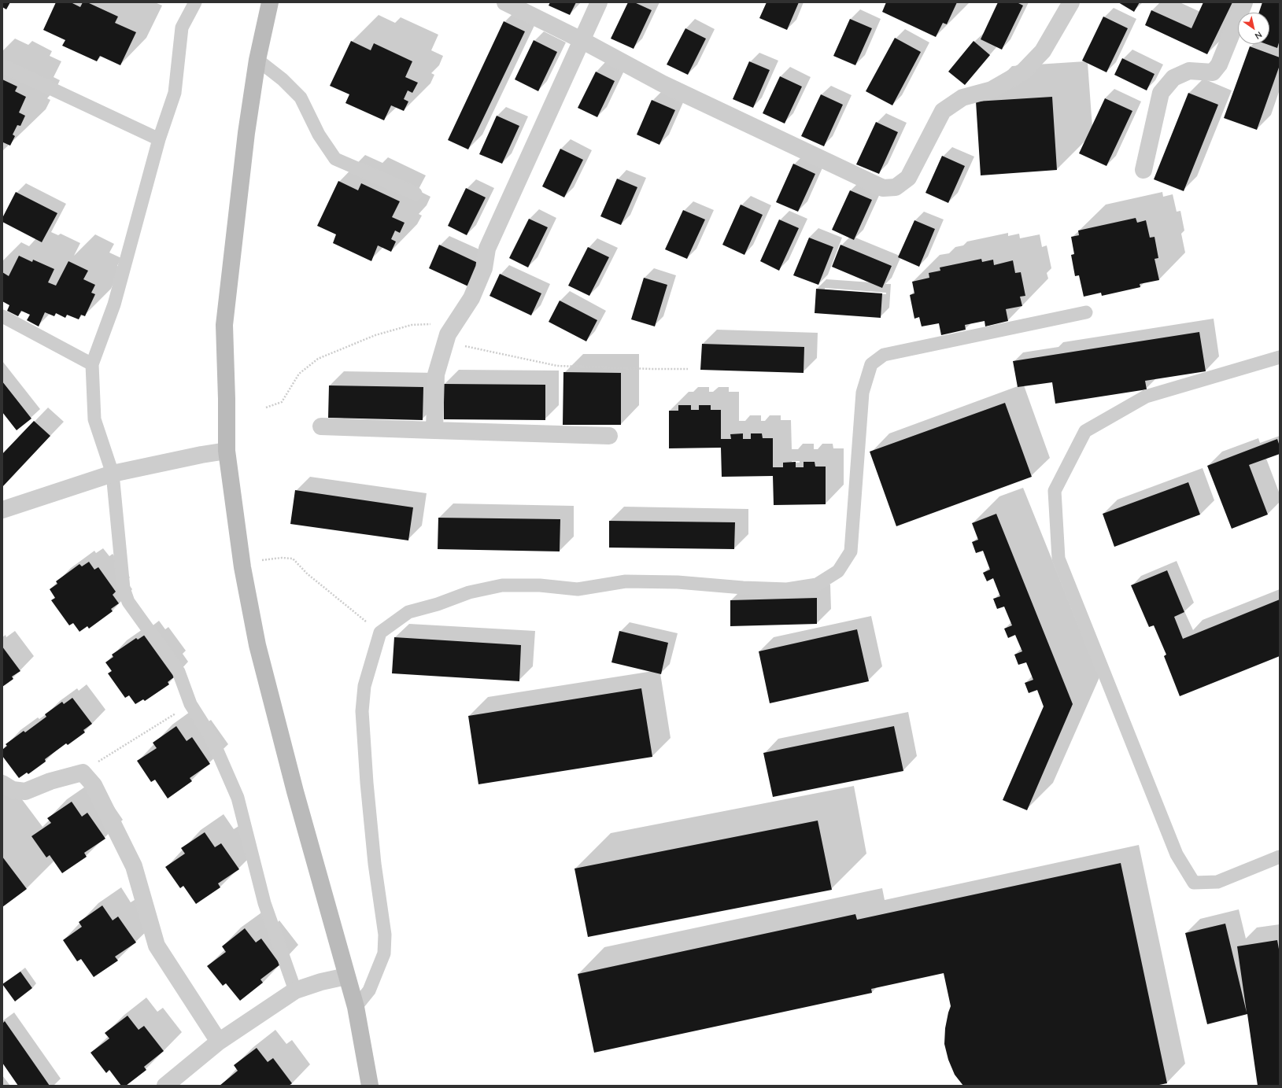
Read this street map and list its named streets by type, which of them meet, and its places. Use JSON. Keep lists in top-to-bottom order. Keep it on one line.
{"north":"bottom right"}
